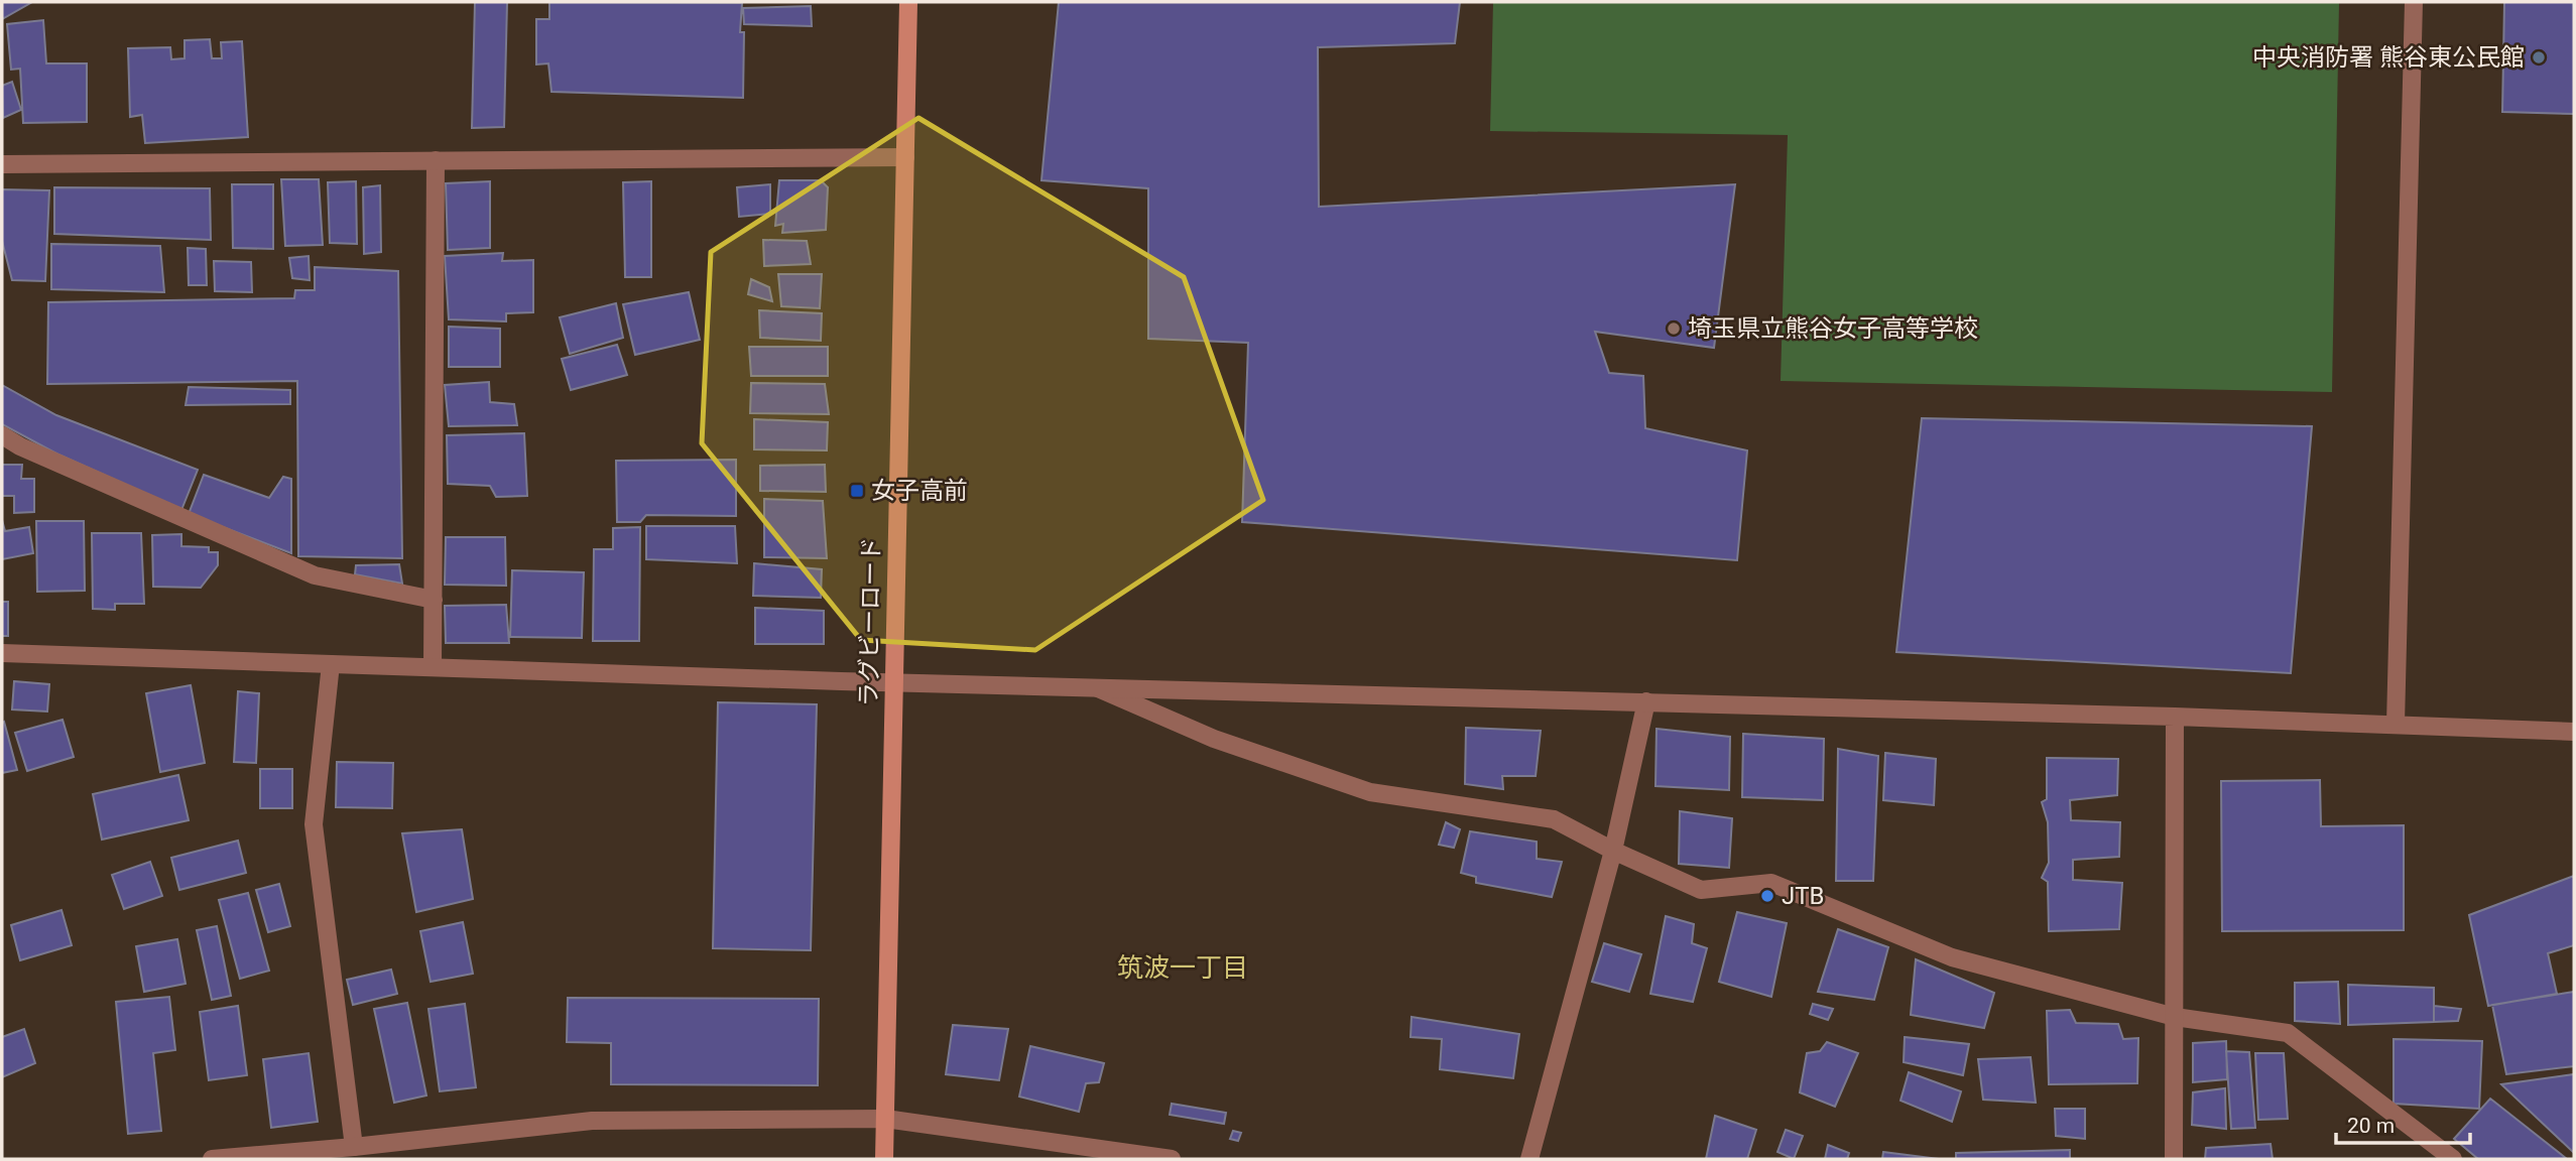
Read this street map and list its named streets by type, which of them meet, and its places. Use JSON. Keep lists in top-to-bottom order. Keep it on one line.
{"streets":{"main road":["ラグビーロード"]},"districts":["筑波一丁目"],"places":{"other":["中央消防署 熊谷東公民館","埼玉県立熊谷女子高等学校","JTB"],"transit":["女子高前"]},"scale_bar":"20 m"}
